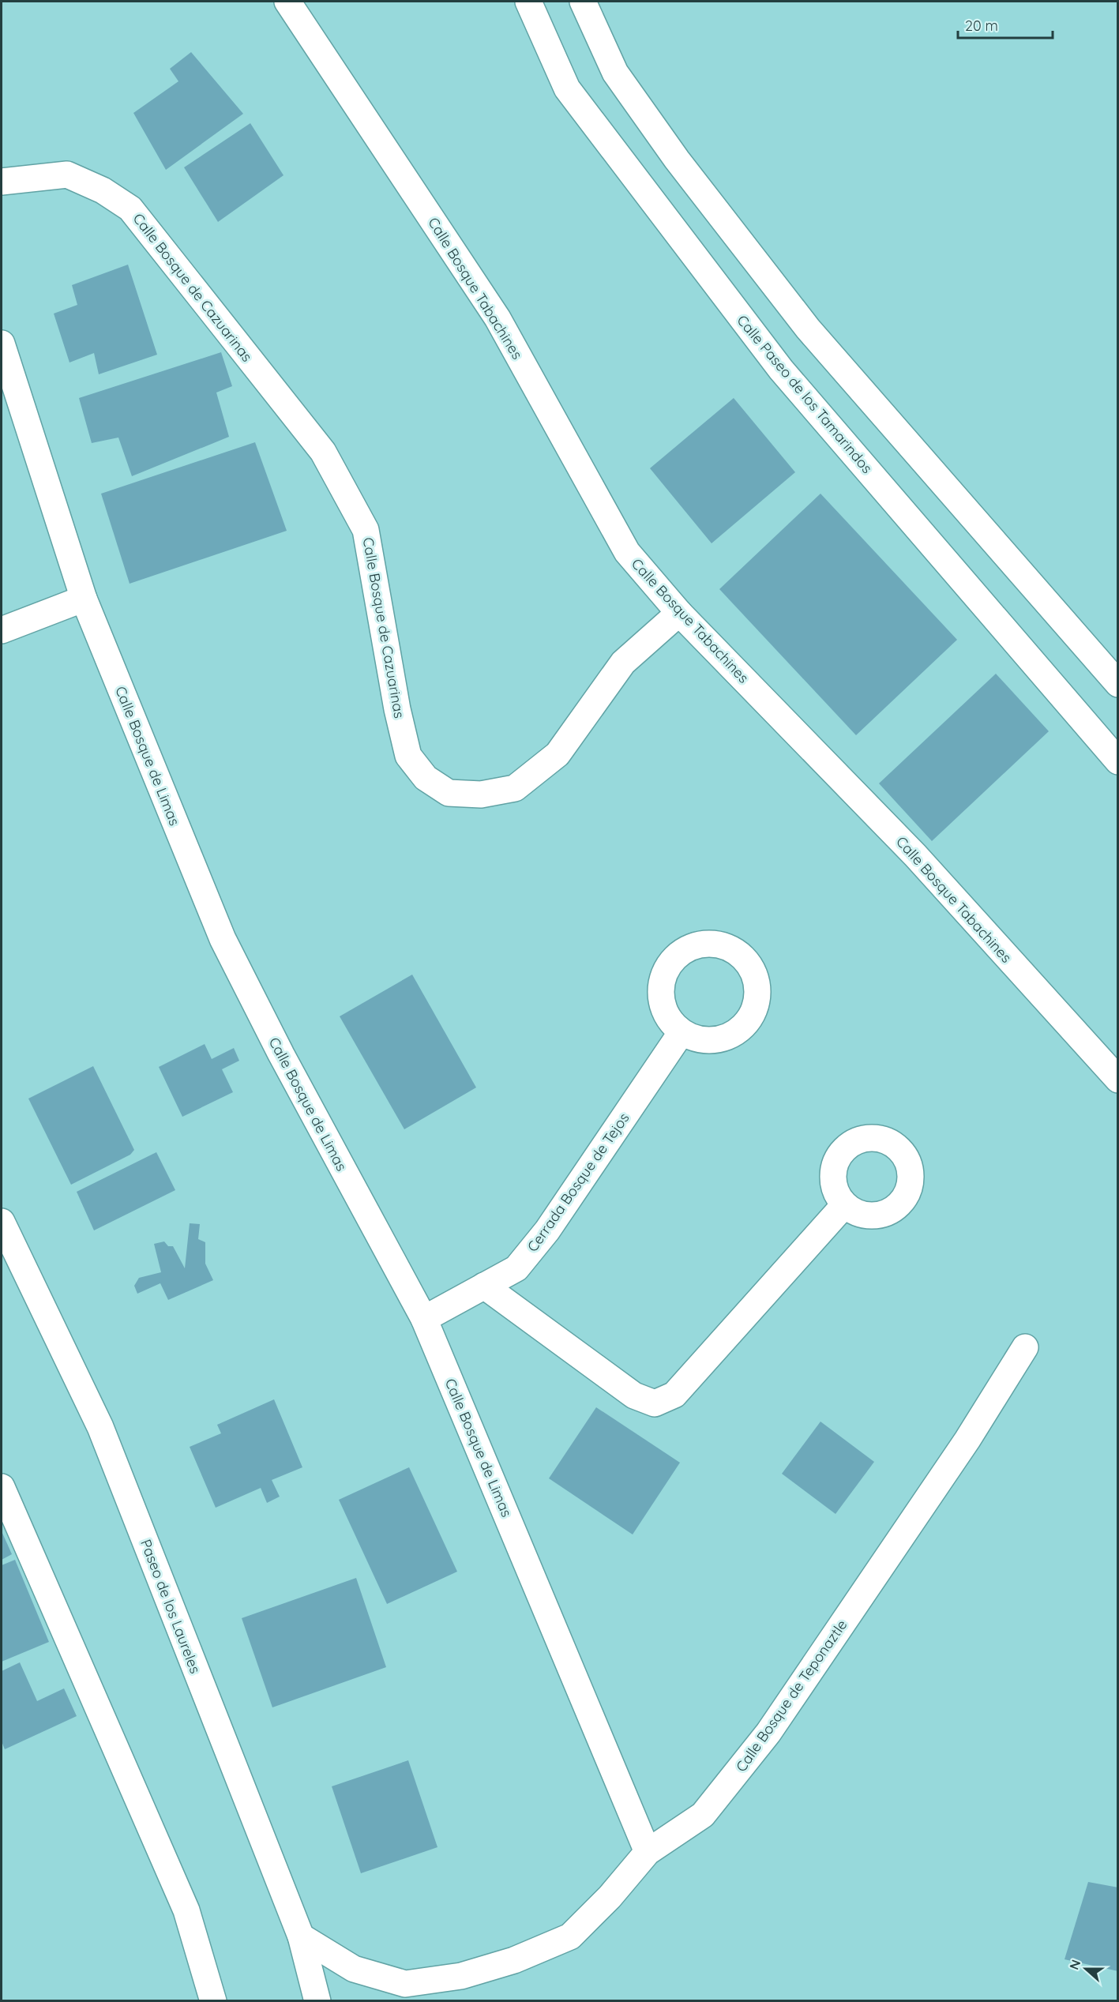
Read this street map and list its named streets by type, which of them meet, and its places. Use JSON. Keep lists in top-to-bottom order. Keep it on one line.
{"streets":{"street":["Calle Bosque de Cazuarinas","Calle Bosque Tabachines","Calle Paseo de los Tamarindos","Calle Bosque de Limas","Cerrada Bosque de Tejos","Paseo de los Laureles","Calle Bosque de Teponaztle"]},"crossings":[["Calle Bosque de Cazuarinas","Calle Bosque Tabachines"],["Calle Bosque de Limas","Cerrada Bosque de Tejos"],["Calle Bosque de Limas","Calle Bosque de Teponaztle"],["Paseo de los Laureles","Calle Bosque de Teponaztle"]],"scale_bar":"20 m","north":"left"}
